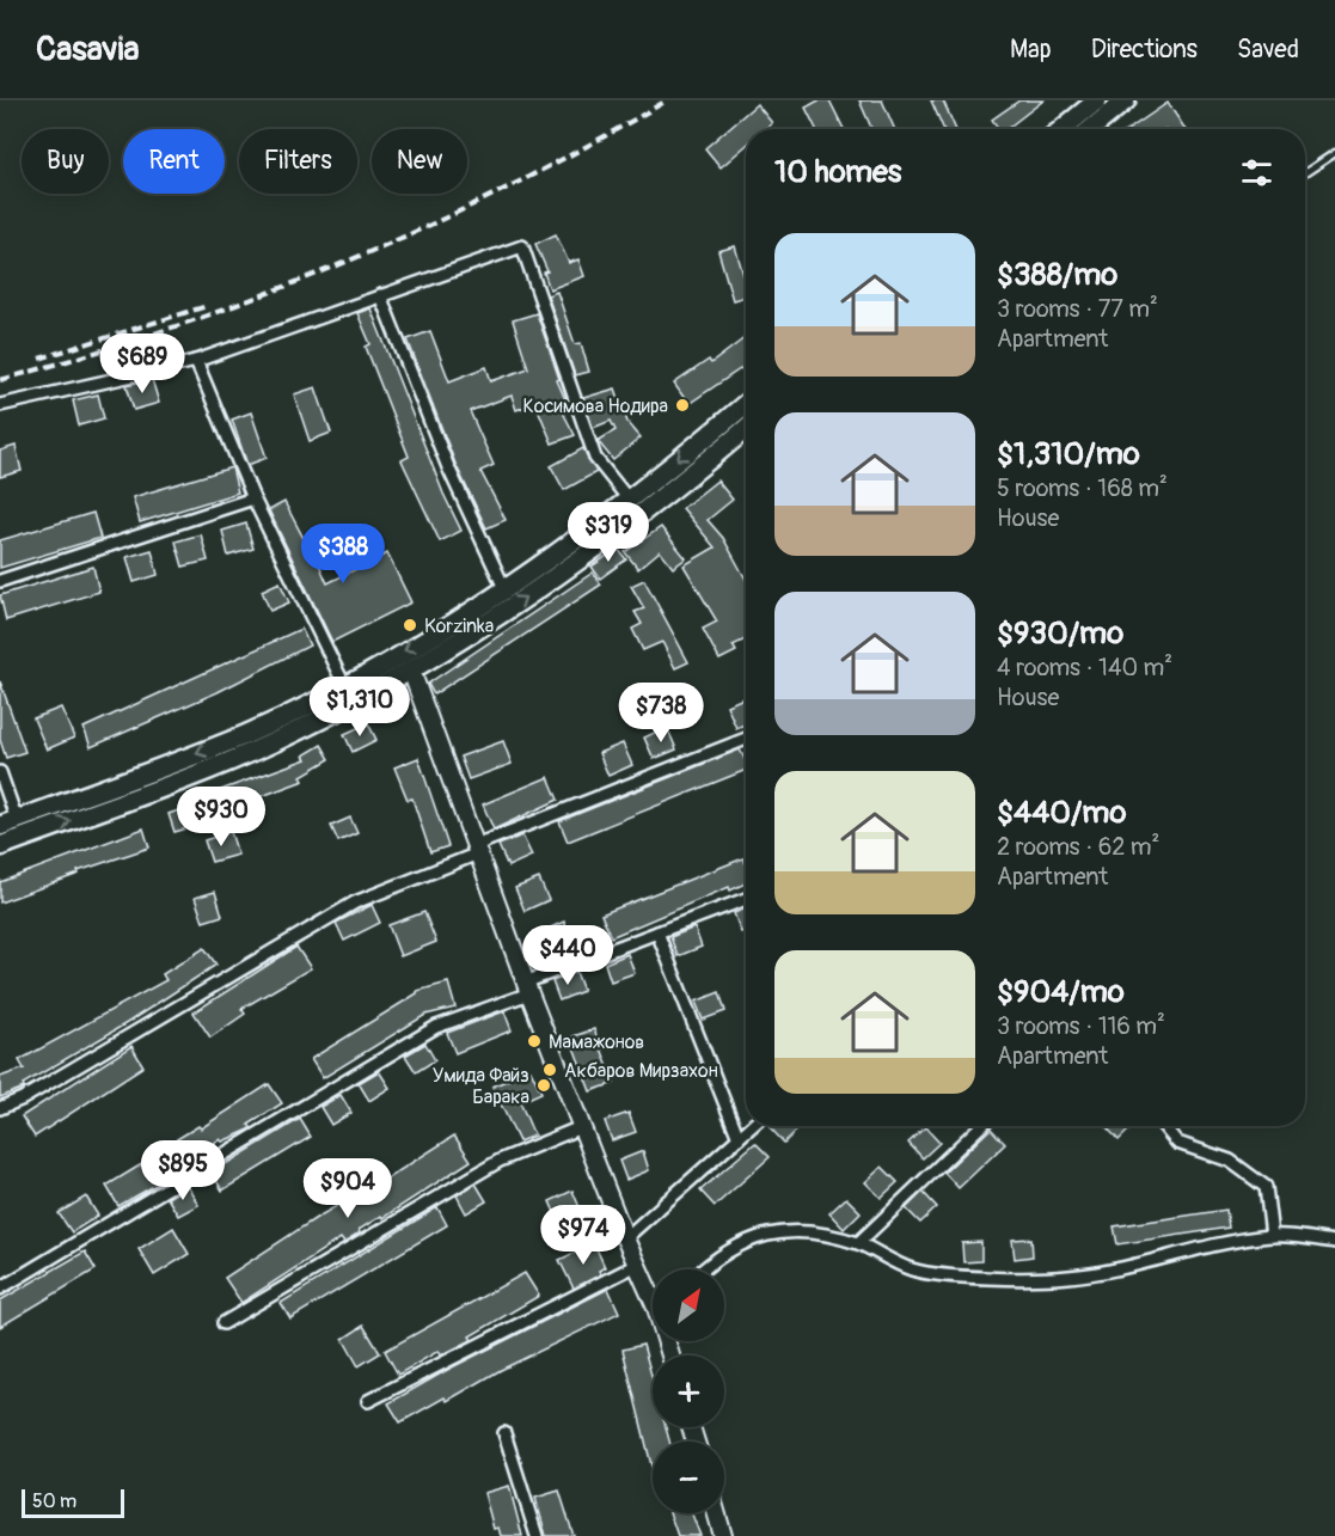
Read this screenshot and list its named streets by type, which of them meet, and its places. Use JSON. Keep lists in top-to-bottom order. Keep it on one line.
{"places":["Косимова Нодира","Korzinka","Мамажонов","Акбаров Мирзахон","Умида Файз Барака"],"scale_bar":"50 m","north":"top right","page":{"header":"Casavia","nav":["Map","Directions","Saved"],"chip":["Buy","Rent","Filters","New"],"heading":"10 homes","list":[{"name":"$388/mo","note":"3 rooms · 77 m² · Apartment"},{"name":"$1,310/mo","note":"5 rooms · 168 m² · House"},{"name":"$930/mo","note":"4 rooms · 140 m² · House"},{"name":"$440/mo","note":"2 rooms · 62 m² · Apartment"},{"name":"$904/mo","note":"3 rooms · 116 m² · Apartment"}],"price":["$689","$319","$388","$1,310","$738","$930","$440","$895","$904","$974"],"map_buttons":["+","−"],"scale":"50 m"}}
